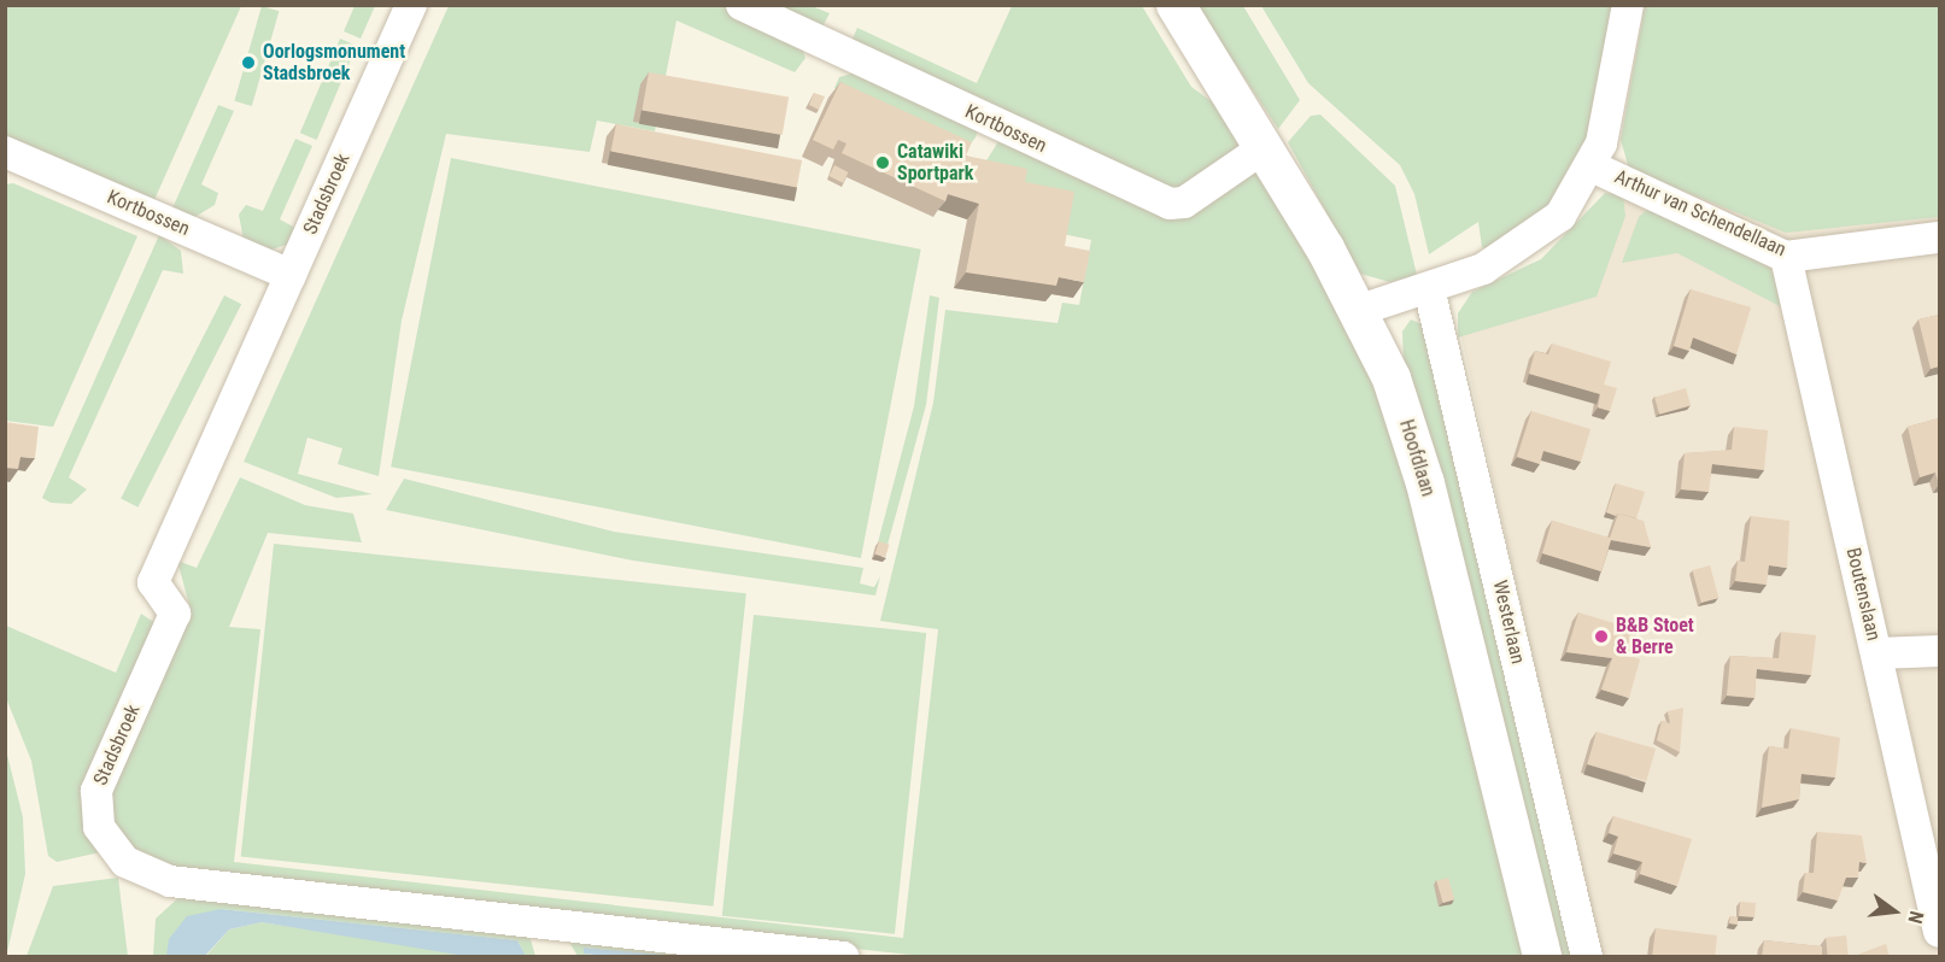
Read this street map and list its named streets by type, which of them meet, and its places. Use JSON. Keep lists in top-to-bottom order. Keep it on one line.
{"streets":{"street":["Kortbossen","Stadsbroek","Arthur van Schendellaan","Hoofdlaan","Boutenslaan","Westerlaan"]},"crossings":[["Kortbossen","Stadsbroek"],["Kortbossen","Hoofdlaan"],["Arthur van Schendellaan","Boutenslaan"]],"places":["Oorlogsmonument Stadsbroek","Catawiki Sportpark","B&B Stoet & Berre"],"north":"right"}
